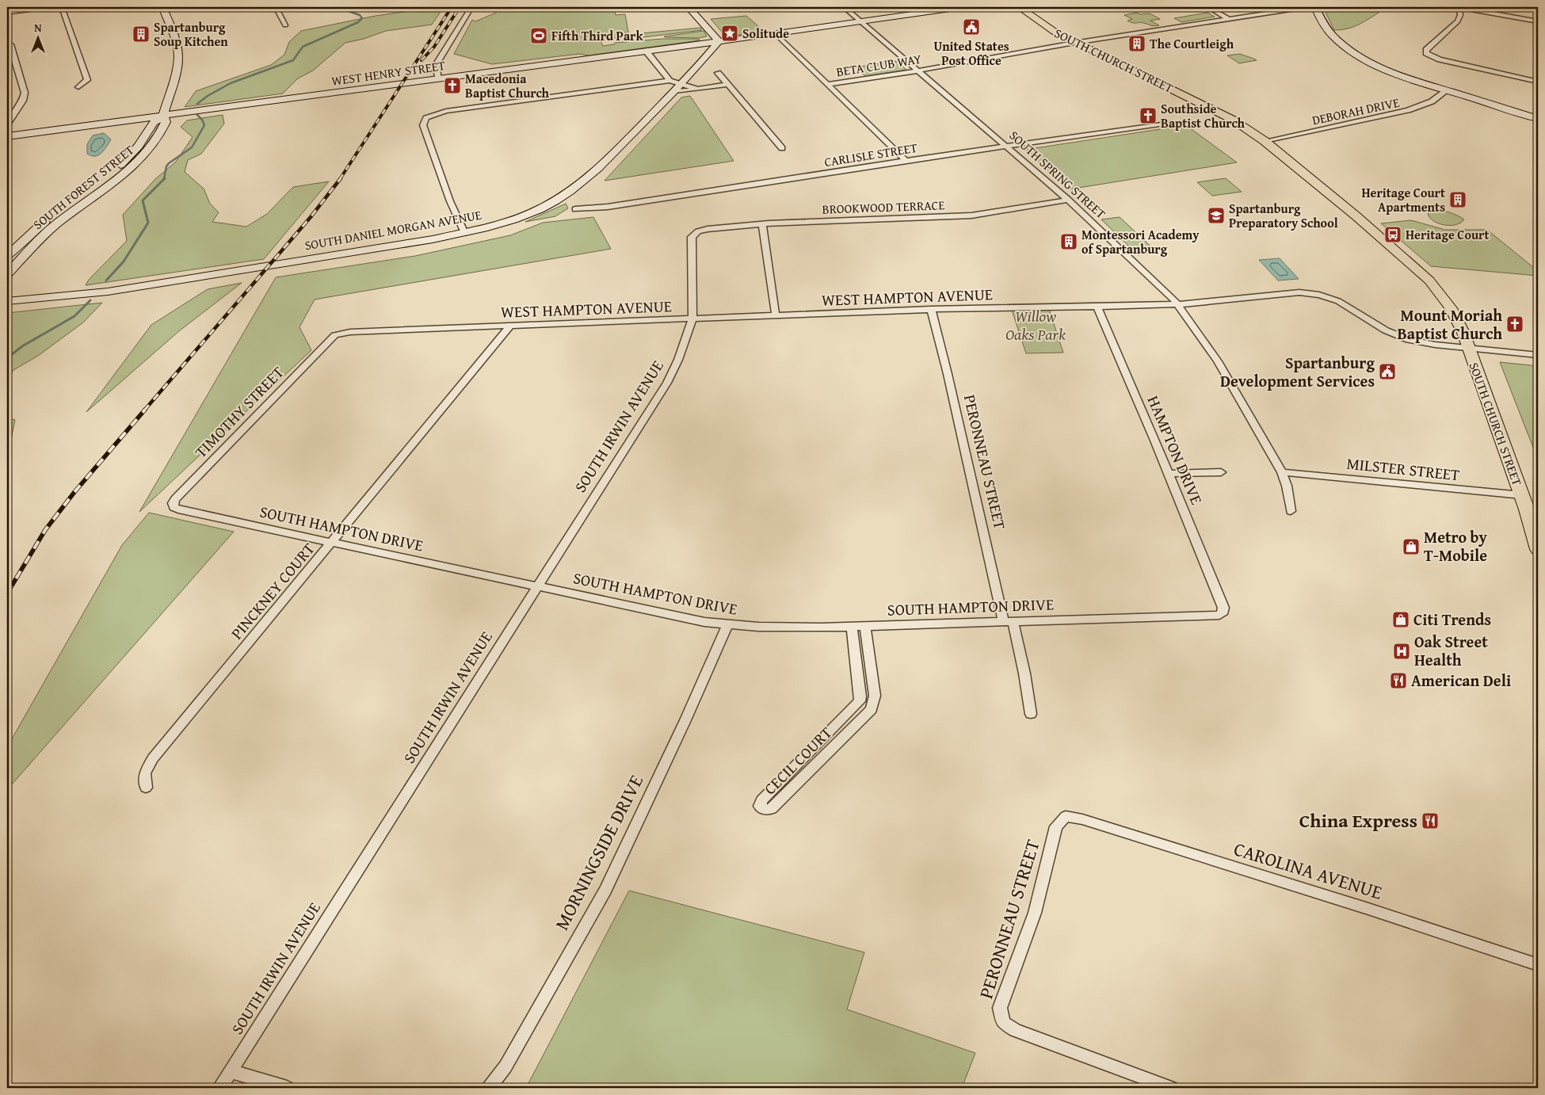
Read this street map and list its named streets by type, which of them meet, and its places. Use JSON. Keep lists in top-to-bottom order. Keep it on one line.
{"streets":{"main road":["SOUTH CHURCH STREET"],"street":["BETA CLUB WAY","WEST HENRY STREET","DEBORAH DRIVE","CARLISLE STREET","SOUTH SPRING STREET","SOUTH FOREST STREET","BROOKWOOD TERRACE","SOUTH DANIEL MORGAN AVENUE","WEST HAMPTON AVENUE","TIMOTHY STREET","SOUTH IRWIN AVENUE","HAMPTON DRIVE","PERONNEAU STREET","MILSTER STREET","SOUTH HAMPTON DRIVE","PINCKNEY COURT","CECIL COURT","MORNINGSIDE DRIVE","CAROLINA AVENUE"]},"crossings":[["SOUTH CHURCH STREET","BETA CLUB WAY"],["SOUTH CHURCH STREET","DEBORAH DRIVE"],["SOUTH CHURCH STREET","WEST HAMPTON AVENUE"],["SOUTH CHURCH STREET","MILSTER STREET"],["BETA CLUB WAY","SOUTH SPRING STREET"],["WEST HENRY STREET","SOUTH SPRING STREET"],["WEST HENRY STREET","SOUTH FOREST STREET"],["WEST HENRY STREET","SOUTH DANIEL MORGAN AVENUE"],["CARLISLE STREET","SOUTH SPRING STREET"],["SOUTH SPRING STREET","BROOKWOOD TERRACE"],["SOUTH SPRING STREET","WEST HAMPTON AVENUE"],["SOUTH SPRING STREET","MILSTER STREET"],["BROOKWOOD TERRACE","SOUTH IRWIN AVENUE"],["WEST HAMPTON AVENUE","TIMOTHY STREET"],["WEST HAMPTON AVENUE","SOUTH IRWIN AVENUE"],["WEST HAMPTON AVENUE","HAMPTON DRIVE"],["WEST HAMPTON AVENUE","PERONNEAU STREET"],["WEST HAMPTON AVENUE","PINCKNEY COURT"],["TIMOTHY STREET","SOUTH HAMPTON DRIVE"],["SOUTH IRWIN AVENUE","SOUTH HAMPTON DRIVE"],["HAMPTON DRIVE","SOUTH HAMPTON DRIVE"],["PERONNEAU STREET","SOUTH HAMPTON DRIVE"],["PERONNEAU STREET","CAROLINA AVENUE"],["SOUTH HAMPTON DRIVE","PINCKNEY COURT"],["SOUTH HAMPTON DRIVE","MORNINGSIDE DRIVE"]],"parks":["Willow Oaks Park"],"places":{"public building":["United States Post Office","Spartanburg Development Services"],"place":["Solitude"],"building":["Spartanburg Soup Kitchen","The Courtleigh","Heritage Court Apartments","Montessori Academy of Spartanburg"],"sports":["Fifth Third Park"],"church":["Macedonia Baptist Church","Southside Baptist Church","Mount Moriah Baptist Church"],"school or university":["Spartanburg Preparatory School"],"bus stop":["Heritage Court"],"shop":["Metro by T-Mobile","Citi Trends"],"hospital":["Oak Street Health"],"restaurant":["American Deli","China Express"]},"north":"top"}
